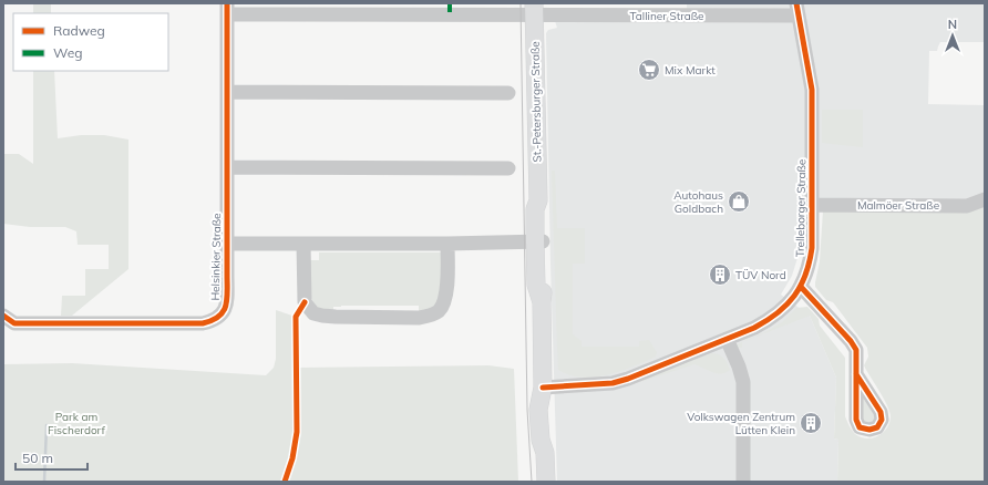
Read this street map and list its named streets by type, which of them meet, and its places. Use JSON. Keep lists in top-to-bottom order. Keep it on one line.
{"streets":{"main road":["St.-Petersburger Straße"],"street":["Talliner Straße","Malmöer Straße","Trelleborger Straße","Helsinkier Straße"]},"crossings":[["Talliner Straße","St.-Petersburger Straße"],["Talliner Straße","Trelleborger Straße"],["Talliner Straße","Helsinkier Straße"],["St.-Petersburger Straße","Trelleborger Straße"],["St.-Petersburger Straße","Helsinkier Straße"],["Malmöer Straße","Trelleborger Straße"]],"parks":["Park am Fischerdorf"],"places":{"supermarket":["Mix Markt"],"shop":["Autohaus Goldbach"],"building":["TÜV Nord","Volkswagen Zentrum Lütten Klein"]},"legend":["Radweg","Weg"],"scale_bar":"50 m","north":"top"}
